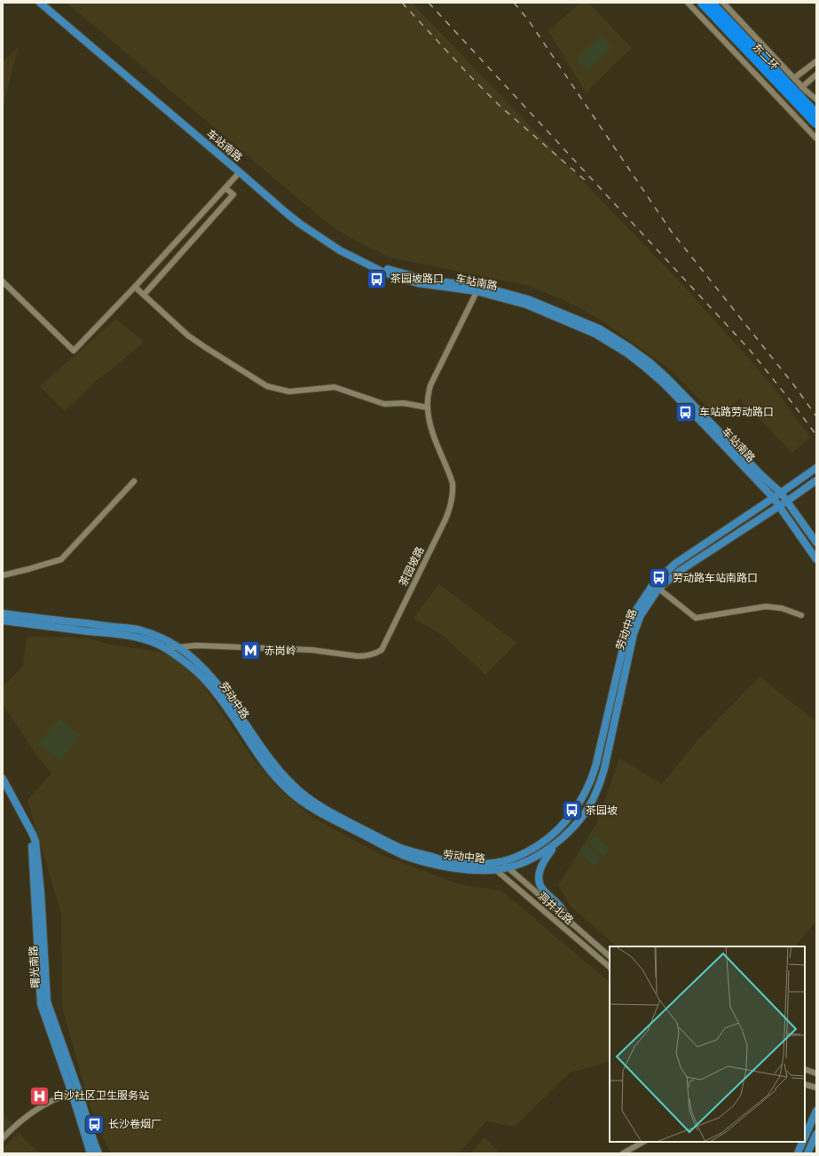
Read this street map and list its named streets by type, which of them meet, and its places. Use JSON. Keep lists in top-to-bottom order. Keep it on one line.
{"streets":{"highway":["东二环"],"main road":["车站南路","劳动中路","曙光南路"],"street":["茶园坡路","洞井北路"]},"crossings":[["车站南路","茶园坡路"],["车站南路","劳动中路"],["茶园坡路","劳动中路"],["劳动中路","洞井北路"]],"places":{"bus stop":["茶园坡路口","车站路劳动路口","劳动路车站南路口","茶园坡","长沙卷烟厂"],"metro station":["赤岗岭"],"hospital":["白沙社区卫生服务站"]}}
